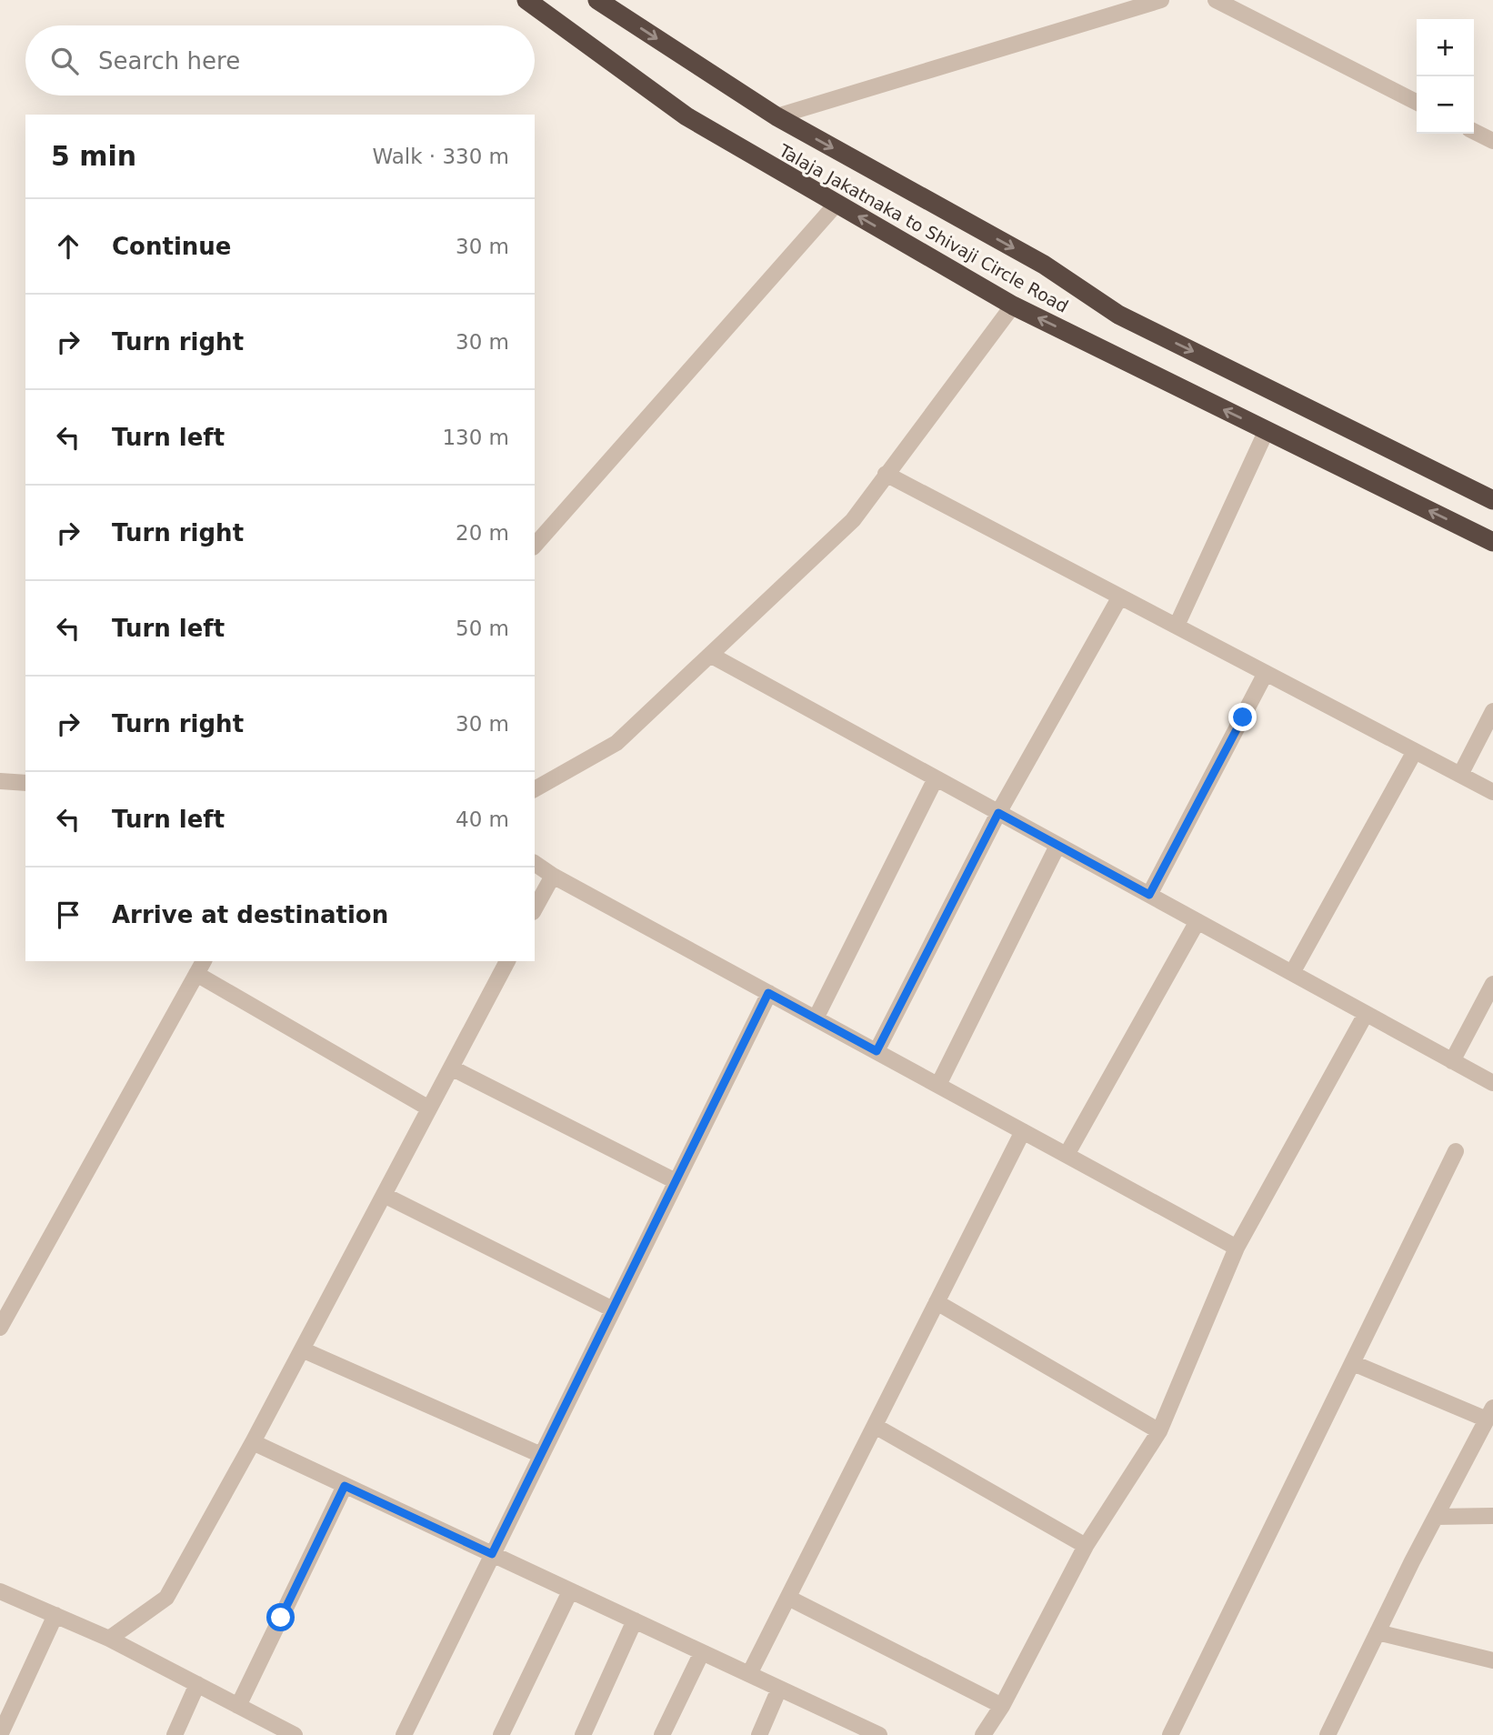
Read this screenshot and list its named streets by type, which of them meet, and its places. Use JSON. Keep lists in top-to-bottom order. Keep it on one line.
{"streets":{"highway":["Talaja Jakatnaka to Shivaji Circle Road"]},"page":{"map_buttons":["+","−"],"search":"Search here","heading":["5 min","Walk · 330 m"],"list":[["Continue","30 m"],["Turn right","30 m"],["Turn left","130 m"],["Turn right","20 m"],["Turn left","50 m"],["Turn right","30 m"],["Turn left","40 m"],"Arrive at destination"]}}
